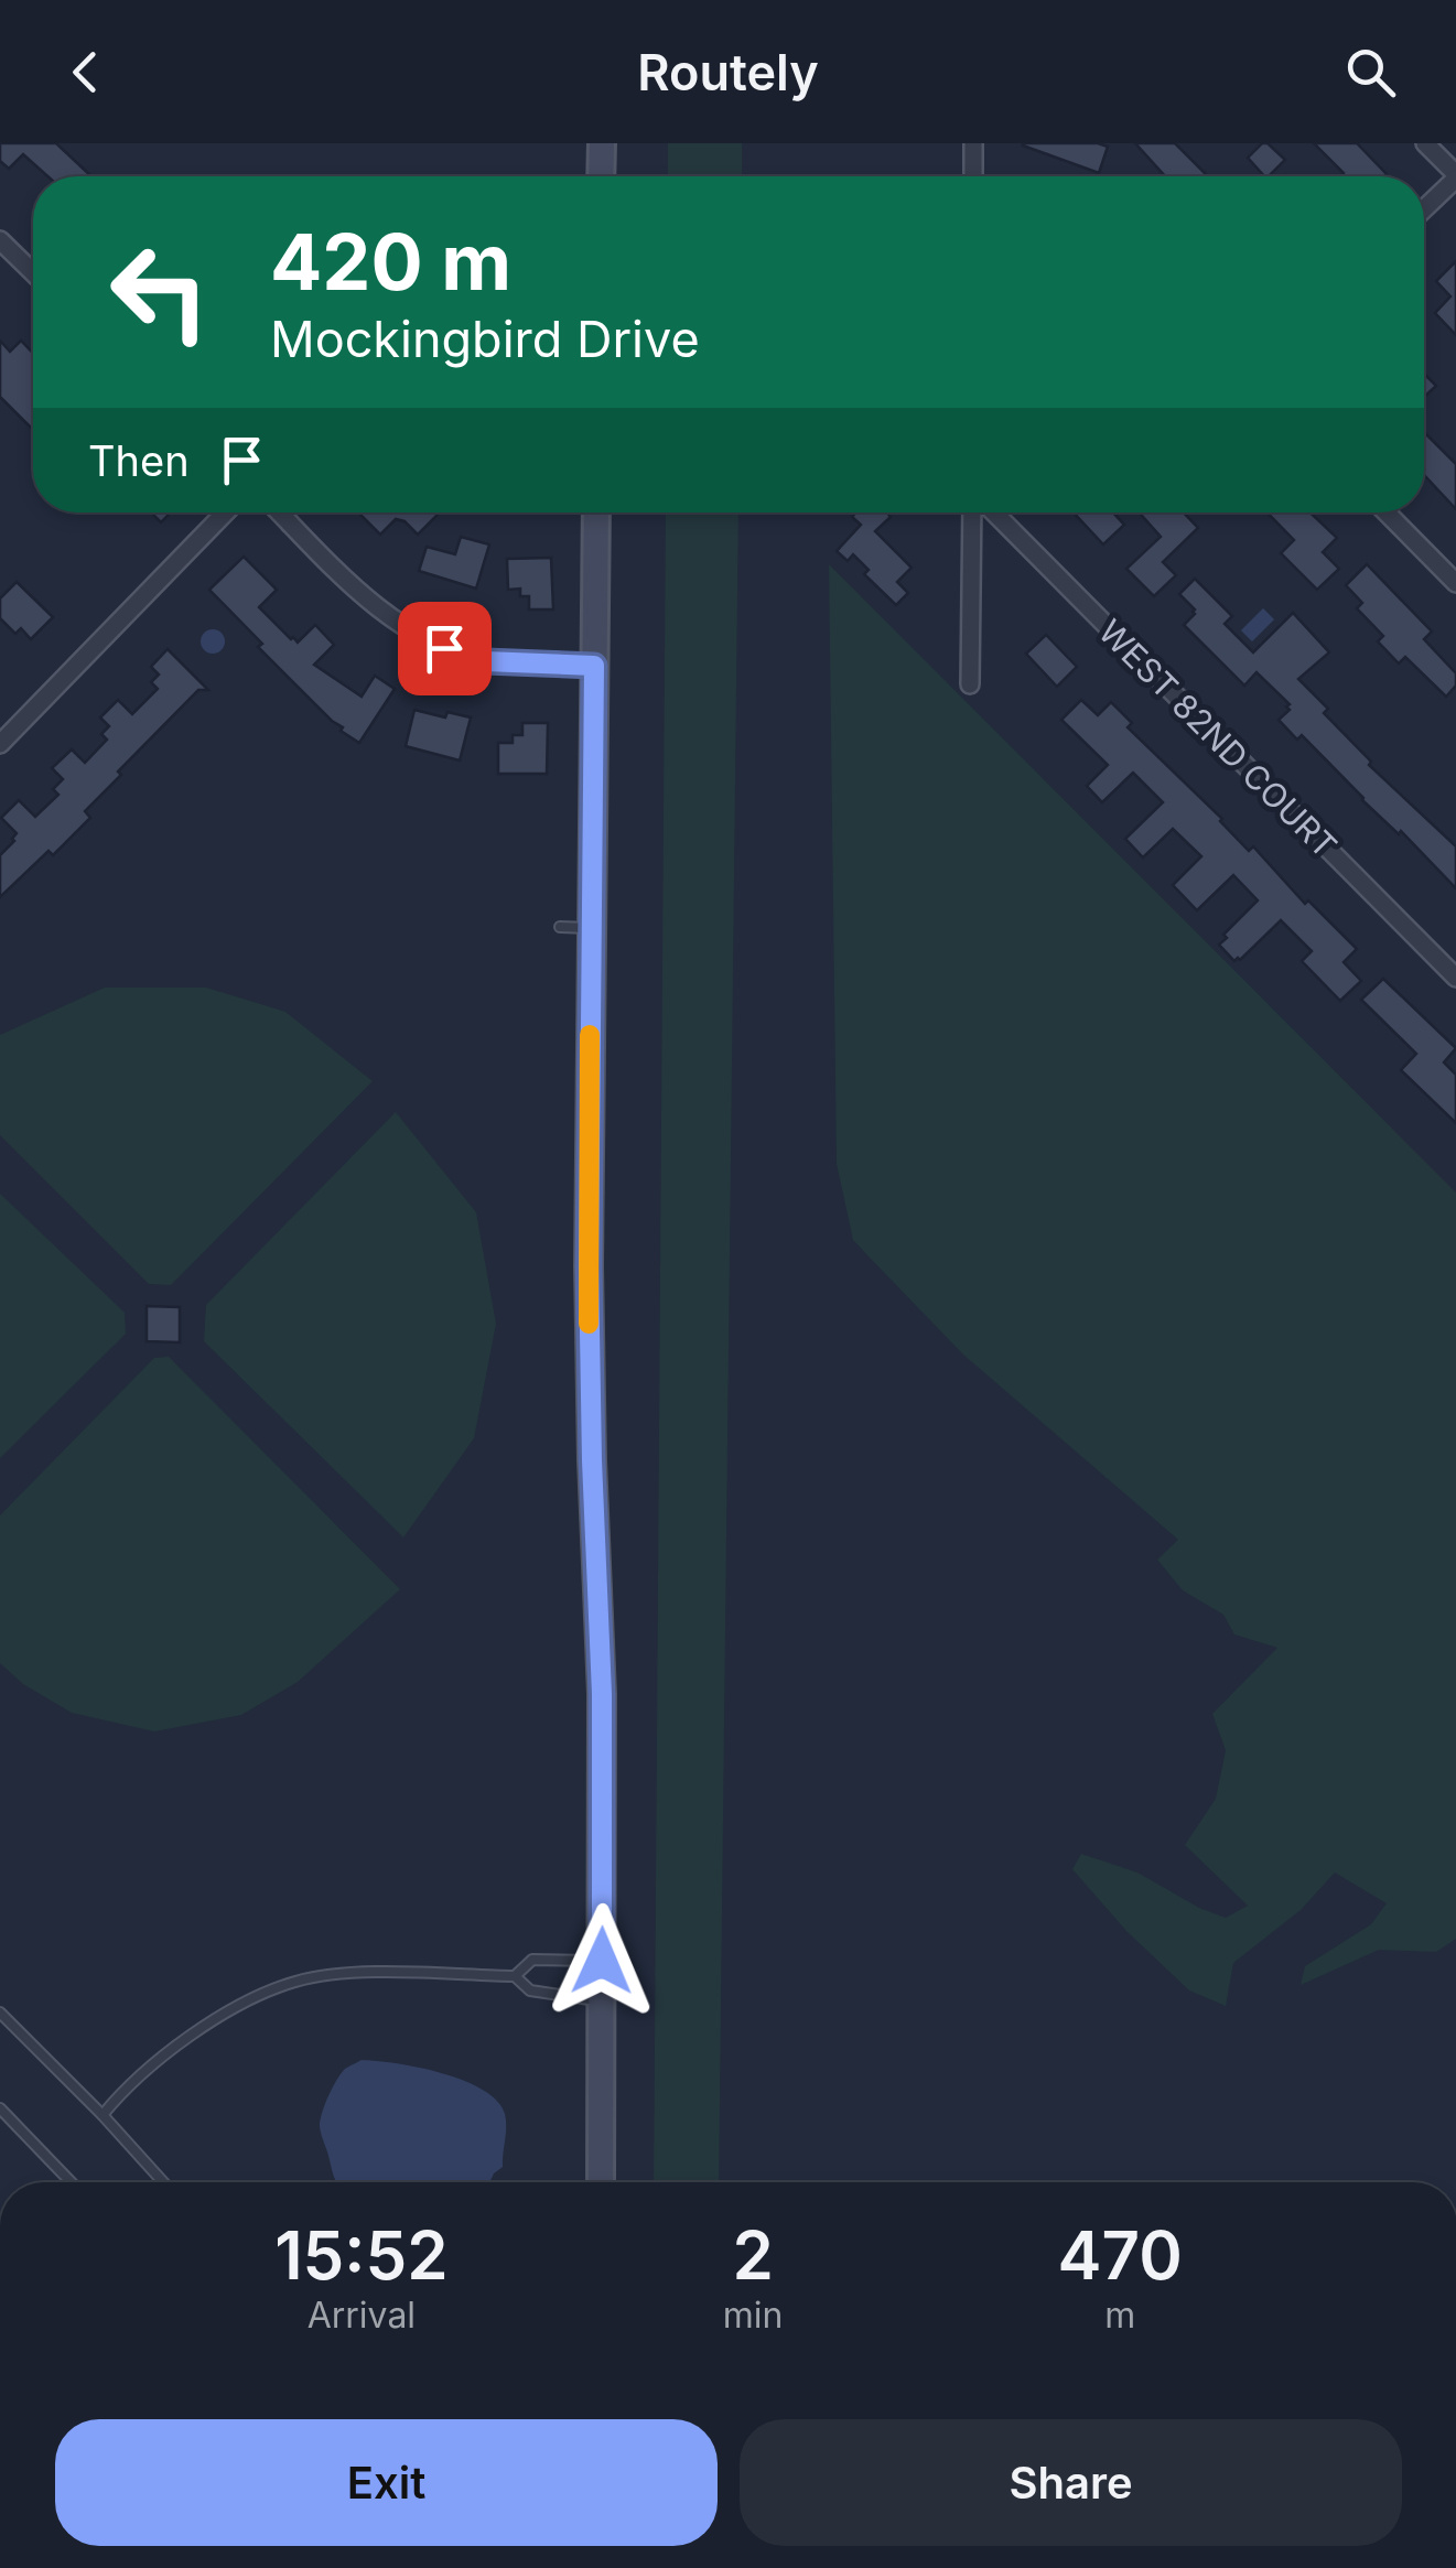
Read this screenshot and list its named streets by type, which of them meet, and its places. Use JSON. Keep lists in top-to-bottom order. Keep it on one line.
{"streets":{"street":["WEST 82ND COURT"]},"page":{"header":"Routely","turn":["420 m","Mockingbird Drive"],"then":"Then","eta":["15:52","Arrival","2","min","470","m"],"buttons":["Exit","Share"]}}
